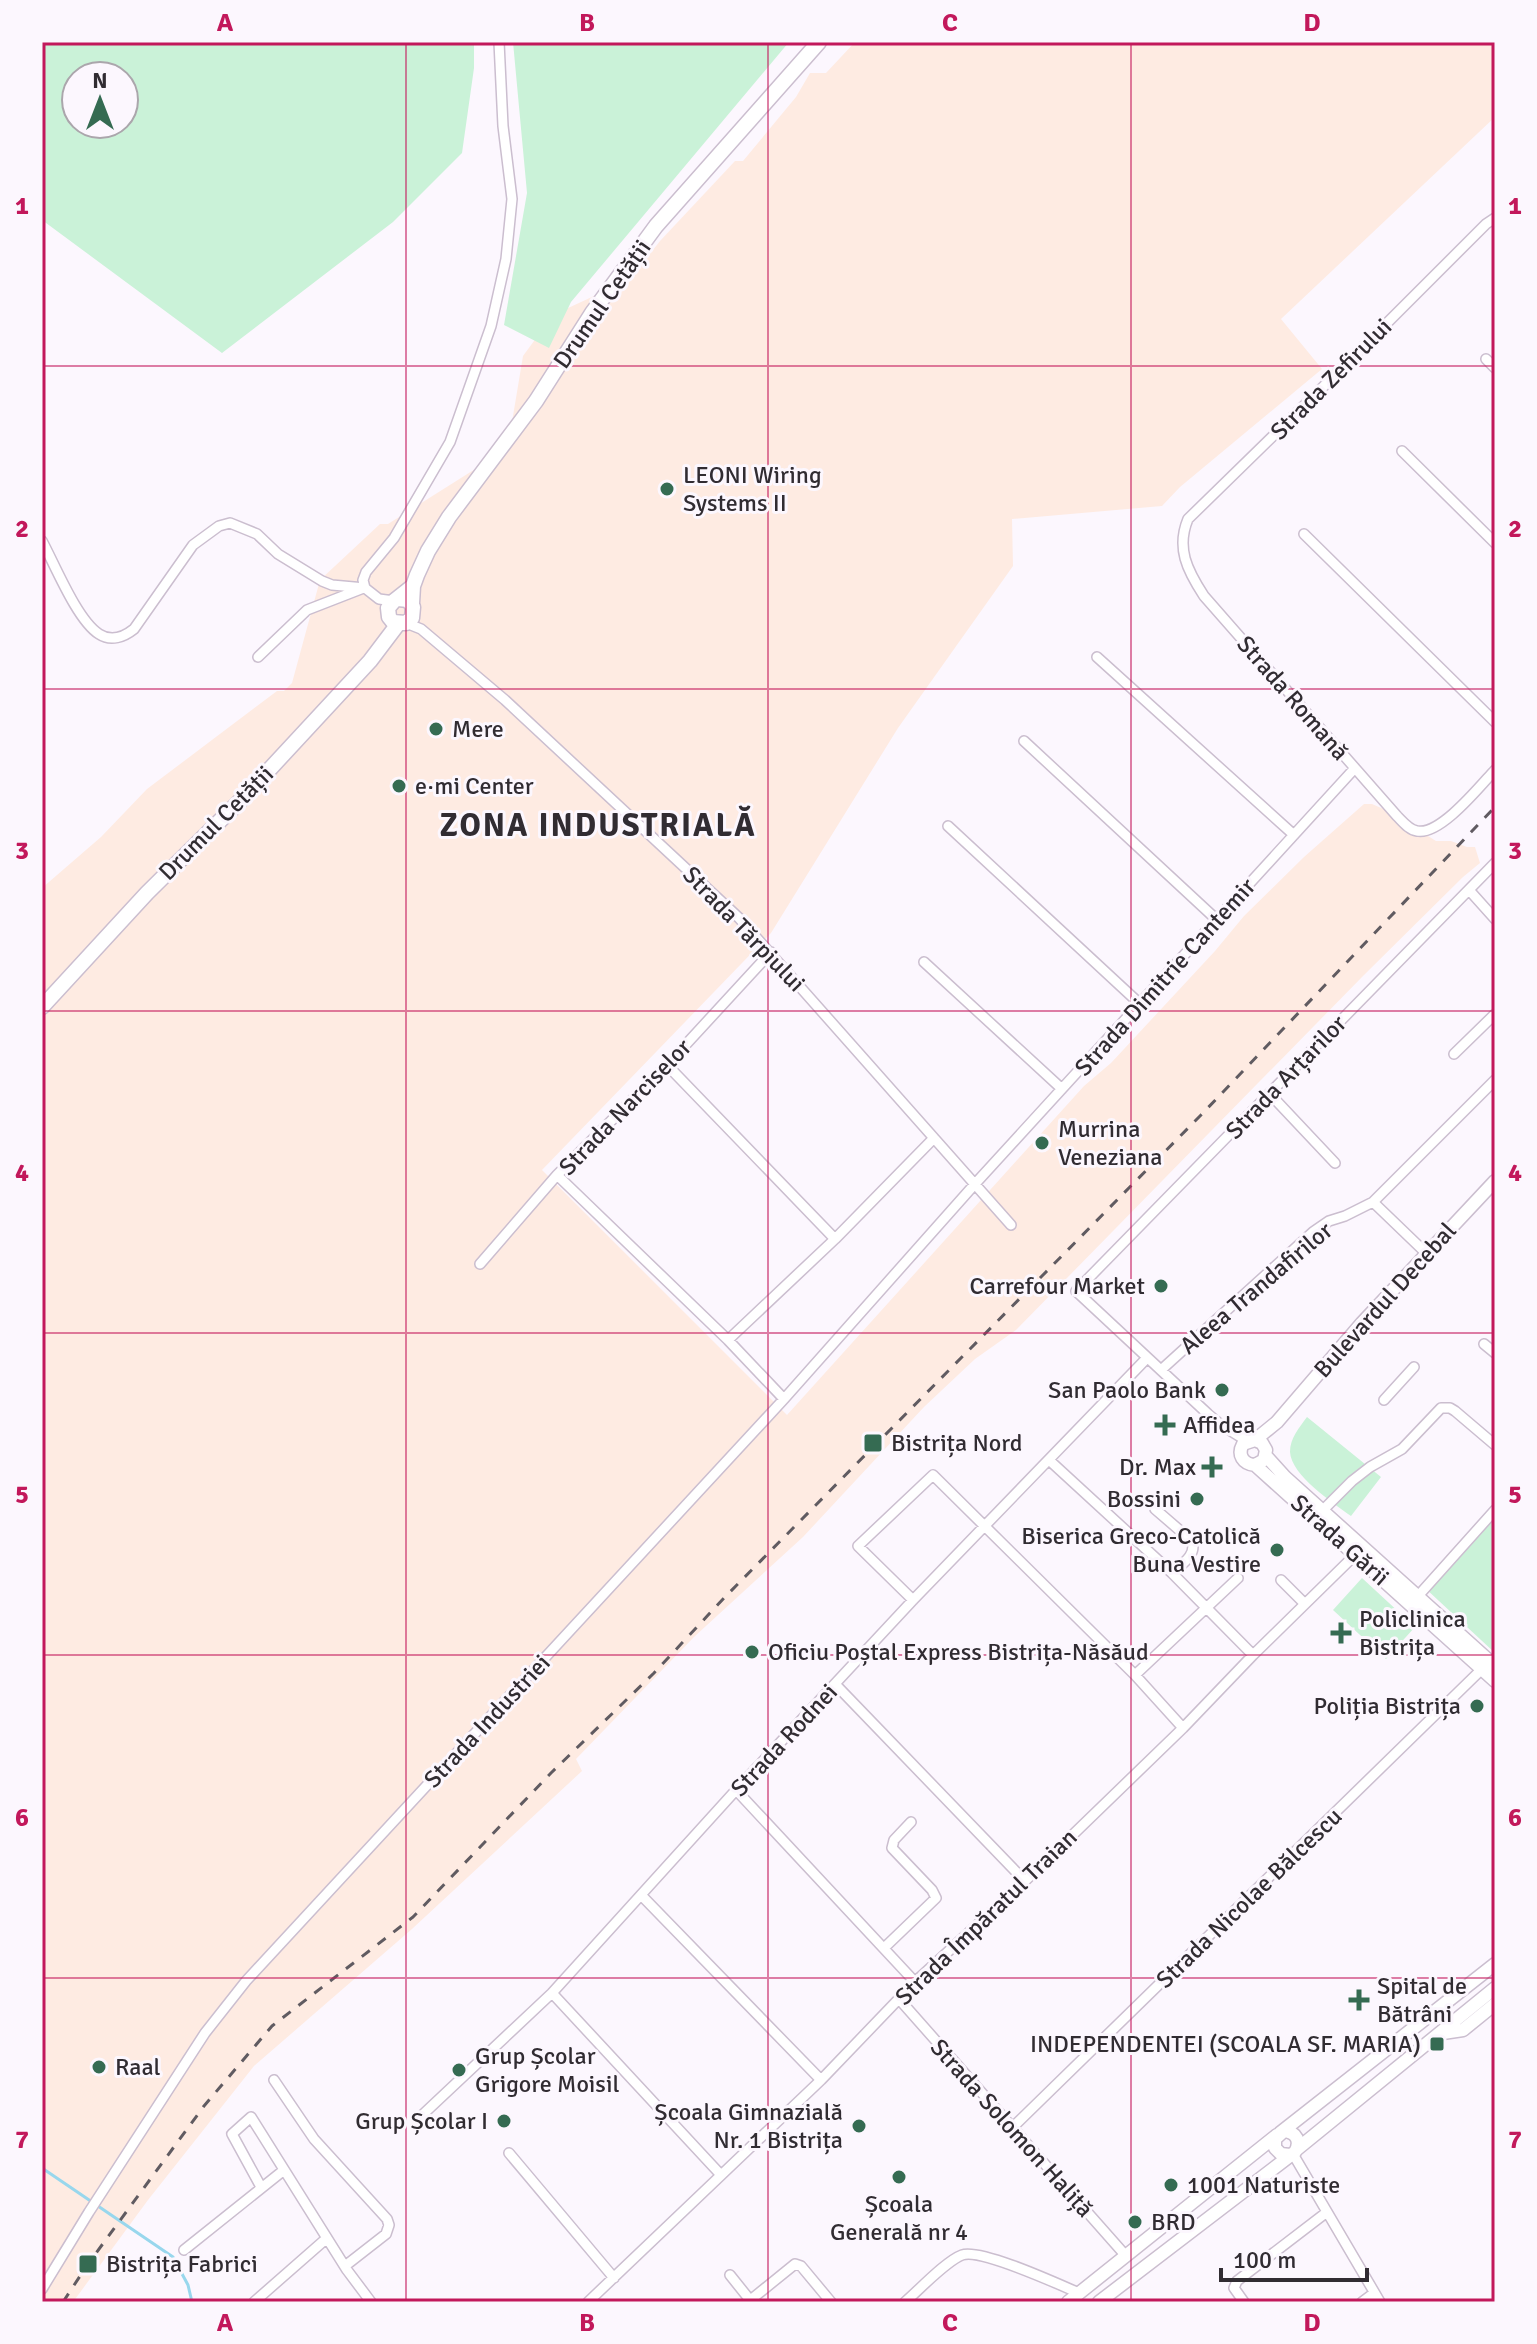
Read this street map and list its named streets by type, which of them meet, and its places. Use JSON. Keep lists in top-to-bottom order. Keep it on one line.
{"streets":{"highway":["Drumul Cetății"],"main road":["Bulevardul Decebal","Strada Gării"],"street":["Strada Zefirului","Strada Romană","Strada Tărpiului","Strada Dimitrie Cantemir","Strada Arțarilor","Strada Narciselor","Aleea Trandafirilor","Strada Industriei","Strada Rodnei","Strada Nicolae Bălcescu","Strada Împăratul Traian","Strada Solomon Haliță"]},"crossings":[["Drumul Cetății","Strada Tărpiului"],["Strada Zefirului","Strada Romană"],["Strada Romană","Strada Dimitrie Cantemir"],["Strada Tărpiului","Strada Dimitrie Cantemir"],["Strada Tărpiului","Strada Narciselor"],["Strada Tărpiului","Strada Industriei"],["Strada Dimitrie Cantemir","Strada Industriei"],["Strada Arțarilor","Strada Gării"],["Aleea Trandafirilor","Strada Gării"],["Bulevardul Decebal","Strada Gării"],["Strada Gării","Strada Rodnei"],["Strada Gării","Strada Nicolae Bălcescu"],["Strada Gării","Strada Împăratul Traian"],["Strada Nicolae Bălcescu","Strada Solomon Haliță"],["Strada Împăratul Traian","Strada Solomon Haliță"]],"districts":["ZONA INDUSTRIALĂ"],"places":{"other":["LEONI Wiring Systems II","Mere","e·mi Center","Murrina Veneziana","Carrefour Market","San Paolo Bank","Bossini","Biserica Greco-Catolică Buna Vestire","Oficiu Poștal Express Bistrița-Năsăud","Poliția Bistrița","Raal","Grup Școlar Grigore Moisil","Grup Școlar I","Școala Gimnazială Nr. 1 Bistrița","Școala Generală nr 4","1001 Naturiste","BRD"],"health":["Affidea","Dr. Max","Policlinica Bistrița","Spital de Bătrâni"],"transit":["Bistrița Nord","INDEPENDENTEI (SCOALA SF. MARIA)","Bistrița Fabrici"]},"scale_bar":"100 m","north":"top","grid":{"columns":["A","B","C","D"],"rows":["1","2","3","4","5","6","7"]}}
